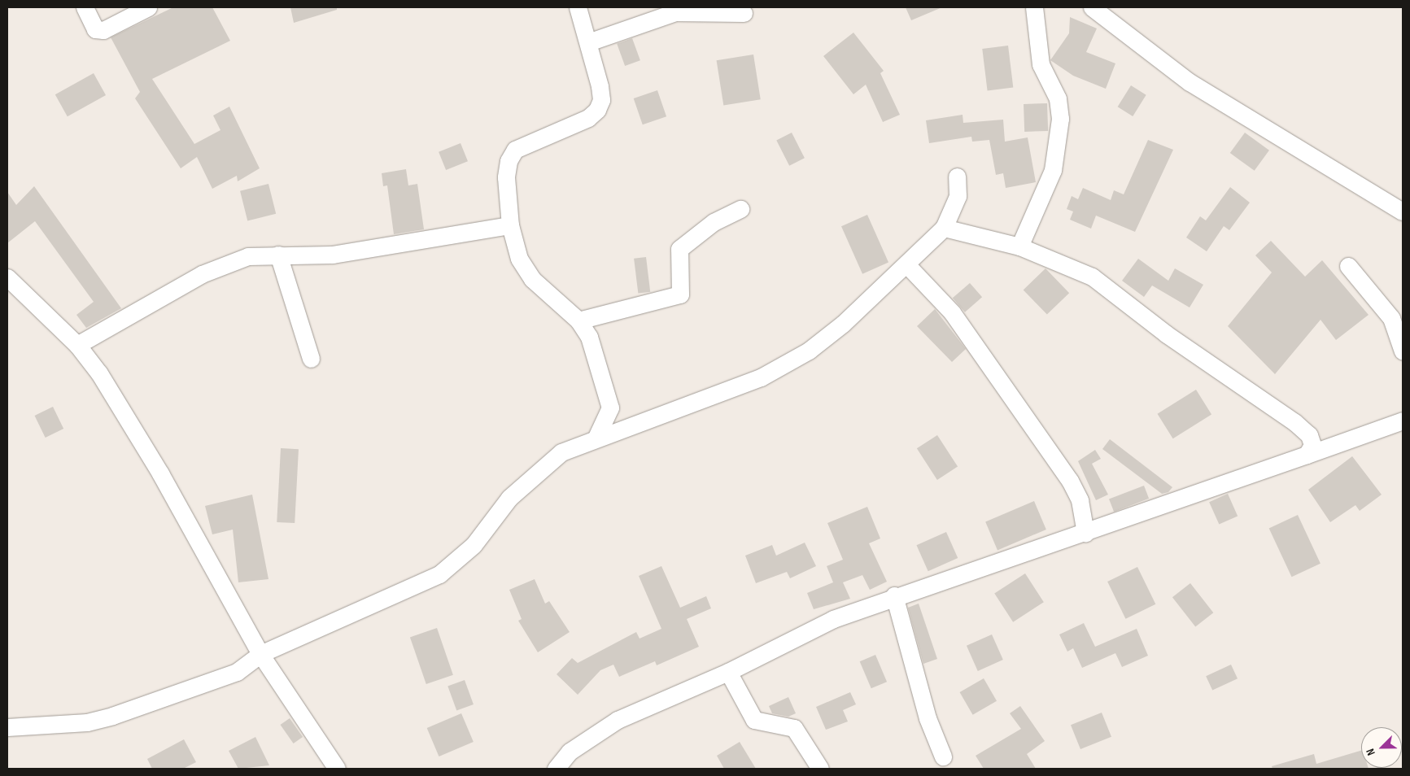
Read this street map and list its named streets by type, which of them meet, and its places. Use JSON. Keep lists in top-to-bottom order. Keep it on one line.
{"north":"bottom left"}
